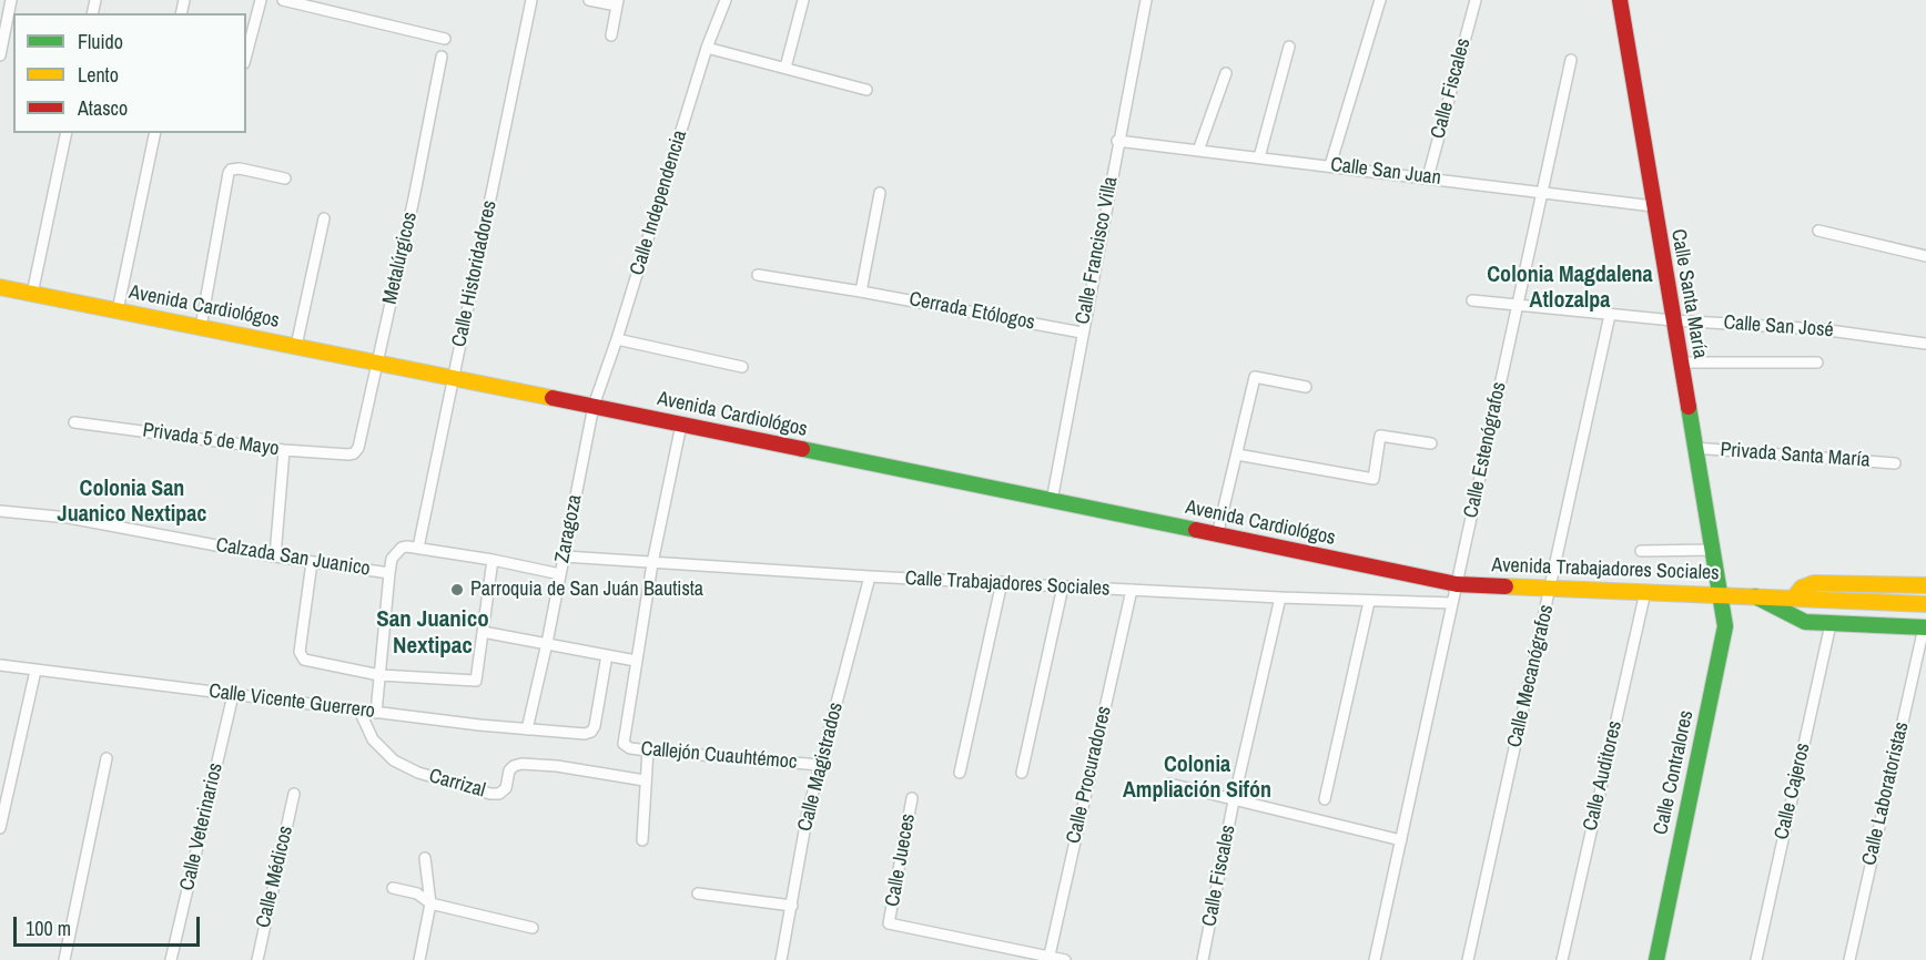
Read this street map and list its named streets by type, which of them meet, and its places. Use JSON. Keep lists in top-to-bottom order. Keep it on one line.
{"streets":{"main road":["Calle Santa María","Avenida Cardiológos","Avenida Trabajadores Sociales","Calle Contralores"],"street":["Calle Fiscales","Calle San Juan","Calle Independencia","Calle Francisco Villa","Metalúrgicos","Calle Historidadores","Cerrada Etólogos","Calle San José","Privada 5 de Mayo","Calle Estenógrafos","Privada Santa María","Zaragoza","Calzada San Juanico","Calle Trabajadores Sociales","Calle Mecanógrafos","Calle Vicente Guerrero","Callejón Cuauhtémoc","Calle Magistrados","Calle Procuradores","Calle Auditores","Carrizal","Calle Cajeros","Calle Laboratoristas","Calle Veterinarios","Calle Jueces","Calle Médicos"]},"crossings":[["Calle Fiscales","Calle San Juan"],["Calle Fiscales","Calle Trabajadores Sociales"],["Calle San Juan","Calle Francisco Villa"],["Calle San Juan","Calle Santa María"],["Calle San Juan","Calle Estenógrafos"],["Calle Independencia","Avenida Cardiológos"],["Calle Independencia","Zaragoza"],["Calle Francisco Villa","Avenida Cardiológos"],["Calle Francisco Villa","Cerrada Etólogos"],["Metalúrgicos","Avenida Cardiológos"],["Metalúrgicos","Privada 5 de Mayo"],["Calle Historidadores","Avenida Cardiológos"],["Calle Santa María","Calle San José"],["Calle Santa María","Privada Santa María"],["Calle Santa María","Avenida Trabajadores Sociales"],["Calle Santa María","Calle Contralores"],["Avenida Cardiológos","Calle Estenógrafos"],["Avenida Cardiológos","Zaragoza"],["Avenida Cardiológos","Avenida Trabajadores Sociales"],["Calle San José","Calle Estenógrafos"],["Calle San José","Calle Mecanógrafos"],["Calle Estenógrafos","Avenida Trabajadores Sociales"],["Calle Estenógrafos","Calle Trabajadores Sociales"],["Zaragoza","Calle Trabajadores Sociales"],["Zaragoza","Calle Vicente Guerrero"],["Avenida Trabajadores Sociales","Calle Mecanógrafos"],["Avenida Trabajadores Sociales","Calle Contralores"],["Avenida Trabajadores Sociales","Calle Auditores"],["Avenida Trabajadores Sociales","Calle Cajeros"],["Avenida Trabajadores Sociales","Calle Laboratoristas"],["Calle Trabajadores Sociales","Calle Magistrados"],["Calle Trabajadores Sociales","Calle Procuradores"],["Calle Vicente Guerrero","Carrizal"],["Calle Vicente Guerrero","Calle Veterinarios"],["Callejón Cuauhtémoc","Calle Magistrados"],["Calle Procuradores","Calle Jueces"]],"districts":["Colonia Magdalena Atlozalpa","Colonia San Juanico Nextipac","San Juanico Nextipac","Colonia Ampliación Sifón"],"places":["Parroquia de San Juán Bautista"],"legend":["Fluido","Lento","Atasco"],"scale_bar":"100 m"}
